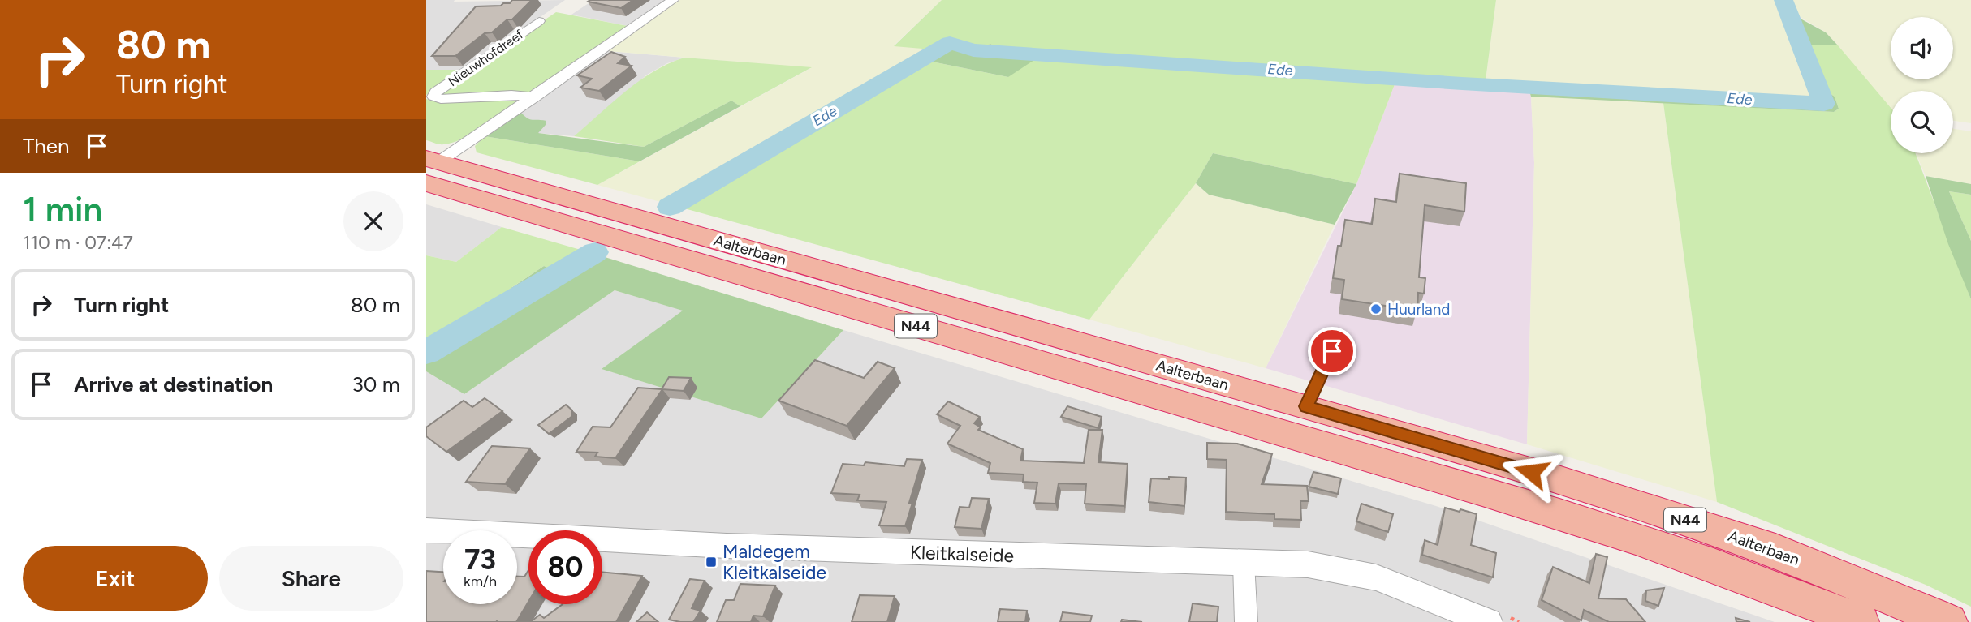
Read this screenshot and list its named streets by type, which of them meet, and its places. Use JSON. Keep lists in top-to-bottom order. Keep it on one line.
{"streets":{"highway":["Aalterbaan","N44"],"street":["Nieuwhofdreef","Kleitkalseide"]},"water":["Ede"],"places":{"other":["Huurland"],"transit":["Maldegem Kleitkalseide"]},"page":{"turn":["80 m","Turn right"],"then":"Then","heading":["1 min","110 m · 07:47"],"list":[{"name":"Turn right","value":"80 m"},{"name":"Arrive at destination","value":"30 m"}],"speed":"73 km/h","limit":"80","buttons":["Exit","Share"]}}
